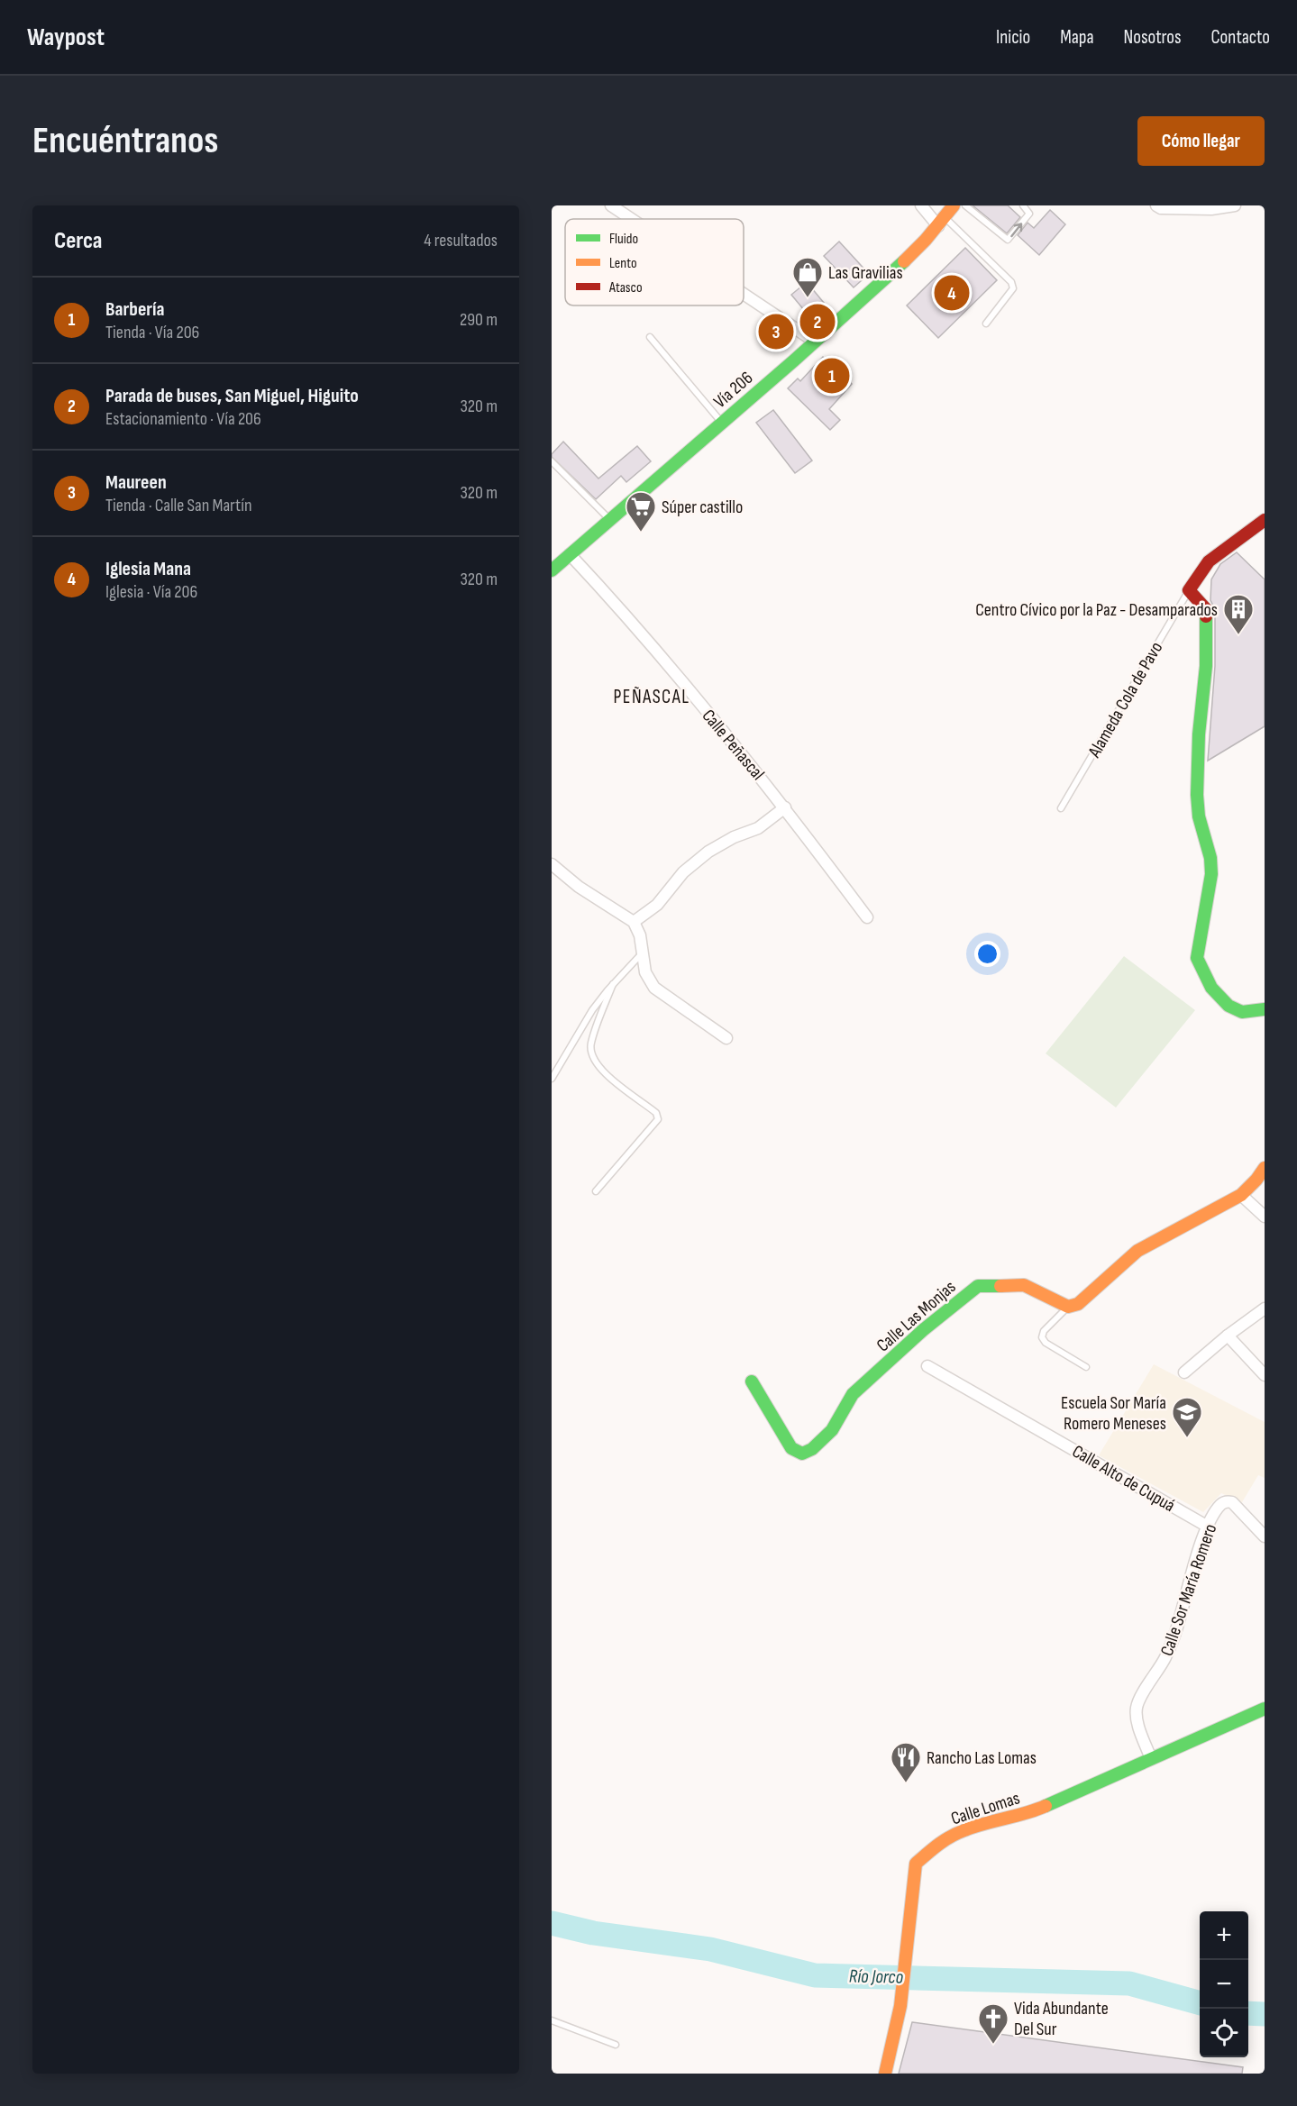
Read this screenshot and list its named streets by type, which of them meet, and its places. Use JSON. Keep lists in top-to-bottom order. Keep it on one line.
{"streets":{"street":["Vía 206","Calle Peñascal","Calle Las Monjas","Calle Alto de Cupuá","Calle Sor María Romero","Calle Lomas"],"lane":["Alameda Cola de Pavo"]},"crossings":[["Vía 206","Calle Peñascal"],["Calle Alto de Cupuá","Calle Sor María Romero"],["Calle Sor María Romero","Calle Lomas"]],"districts":["PEÑASCAL"],"water":["Río Jorco"],"places":{"shop":["Las Gravilias"],"supermarket":["Súper castillo"],"building":["Centro Cívico por la Paz - Desamparados"],"school or university":["Escuela Sor María Romero Meneses"],"restaurant":["Rancho Las Lomas"],"church":["Vida Abundante Del Sur"]},"legend":["Fluido","Lento","Atasco"],"page":{"header":"Waypost","nav":["Inicio","Mapa","Nosotros","Contacto"],"buttons":"Cómo llegar","title":"Encuéntranos","heading":["Cerca","4 resultados"],"pins":["4","2","3","1"],"list":[{"mark":"1","name":"Barbería","note":"Tienda · Vía 206","value":"290 m"},{"mark":"2","name":"Parada de buses, San Miguel, Higuito","note":"Estacionamiento · Vía 206","value":"320 m"},{"mark":"3","name":"Maureen","note":"Tienda · Calle San Martín","value":"320 m"},{"mark":"4","name":"Iglesia Mana","note":"Iglesia · Vía 206","value":"320 m"}],"map_buttons":["+","−"]}}
